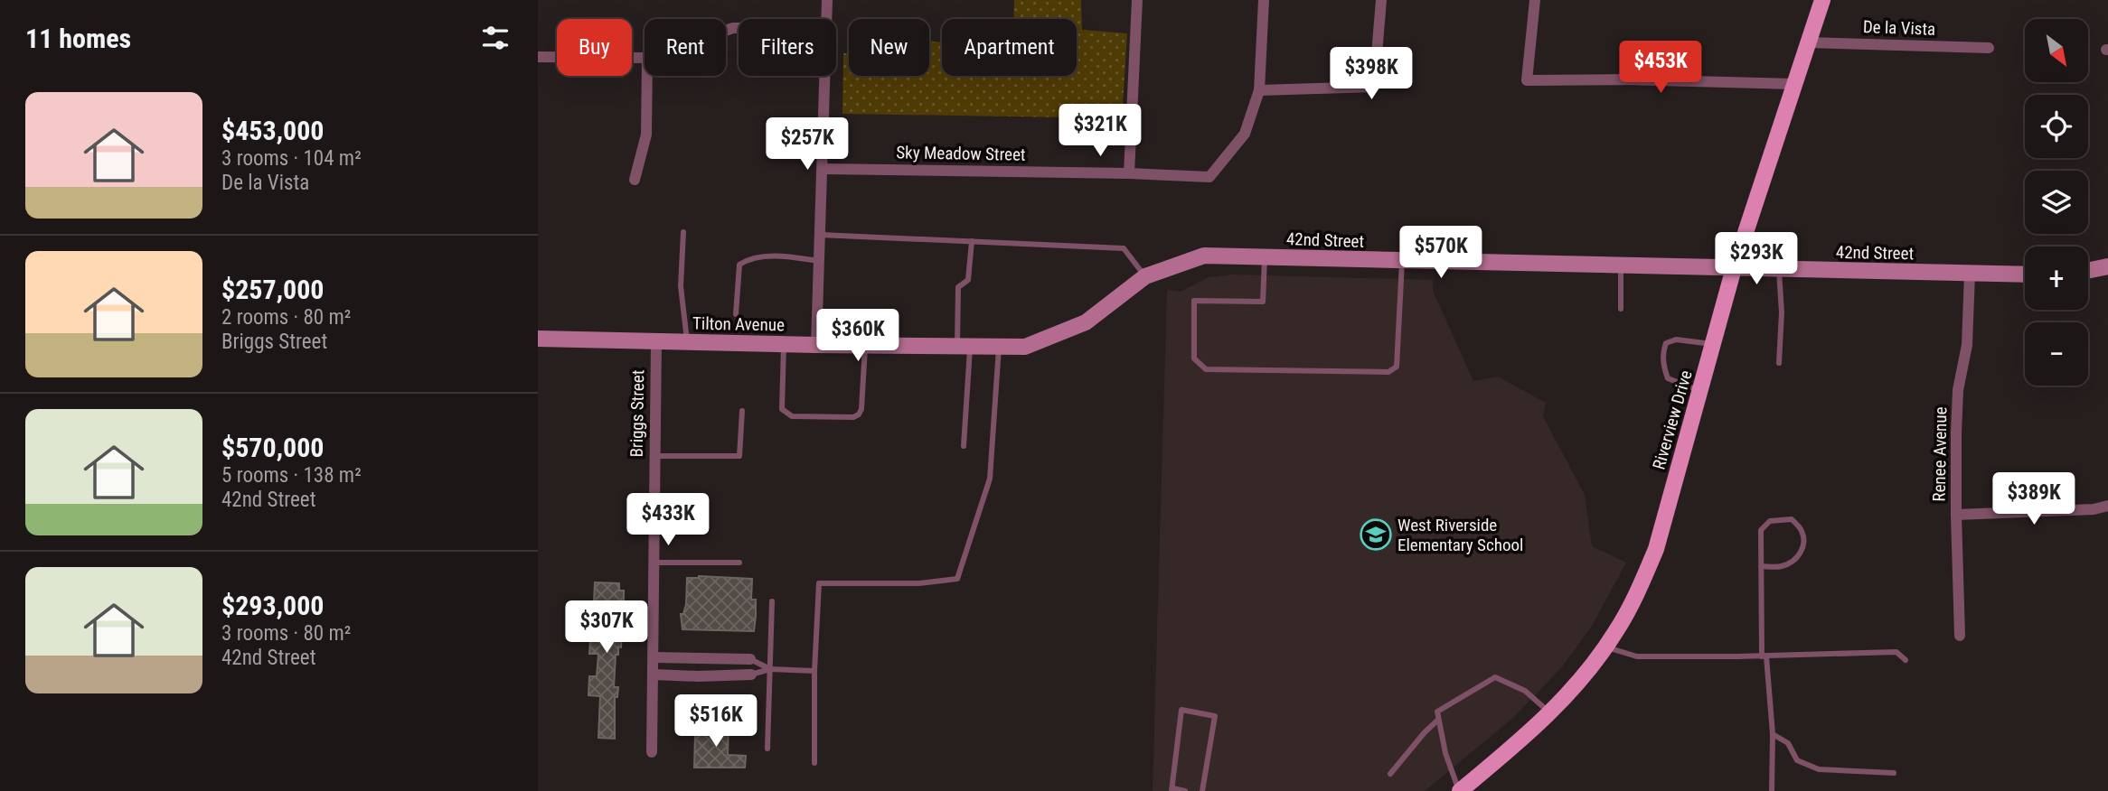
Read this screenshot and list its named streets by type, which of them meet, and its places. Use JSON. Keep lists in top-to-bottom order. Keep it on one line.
{"streets":{"main road":["Riverview Drive"],"street":["De la Vista","Sky Meadow Street","42nd Street","Tilton Avenue","Briggs Street","Renee Avenue"]},"crossings":[["De la Vista","Riverview Drive"],["42nd Street","Tilton Avenue"],["42nd Street","Riverview Drive"],["42nd Street","Renee Avenue"],["Tilton Avenue","Briggs Street"]],"places":{"school or university":["West Riverside Elementary School"]},"north":"bottom right","page":{"heading":"11 homes","map_buttons":["+","−"],"chip":["Buy","Rent","Filters","New","Apartment"],"price":["$453K","$398K","$321K","$257K","$570K","$293K","$360K","$389K","$433K","$307K","$516K"],"list":[{"name":"$453,000","note":"3 rooms · 104 m² · De la Vista"},{"name":"$257,000","note":"2 rooms · 80 m² · Briggs Street"},{"name":"$570,000","note":"5 rooms · 138 m² · 42nd Street"},{"name":"$293,000","note":"3 rooms · 80 m² · 42nd Street"}]}}
